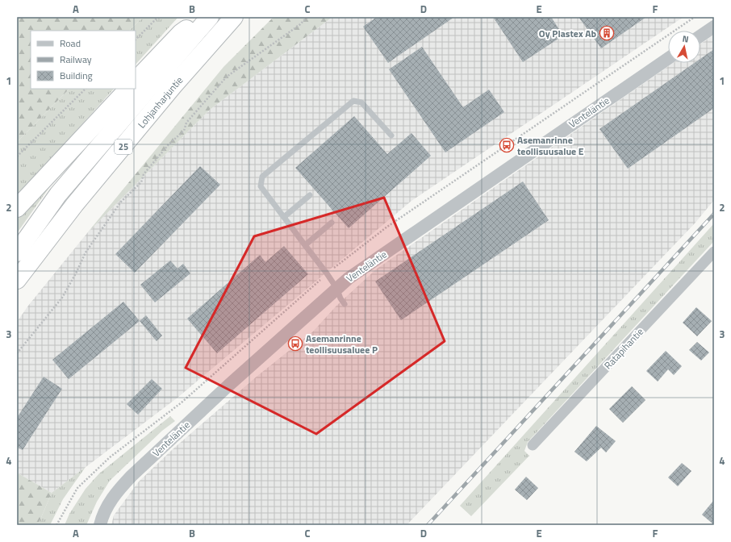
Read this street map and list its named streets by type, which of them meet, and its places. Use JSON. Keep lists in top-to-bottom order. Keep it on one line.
{"streets":{"highway":["Lohjanharjuntie","25"],"street":["Venteläntie","Ratapihantie"]},"places":{"building":["Oy Plastex Ab"],"bus stop":["Asemanrinne teollisuusalue E","Asemanrinne teollisuusaluee P"]},"legend":["Road","Railway","Building"],"north":"top","grid":{"columns":["A","B","C","D","E","F"],"rows":["1","2","3","4"]}}
